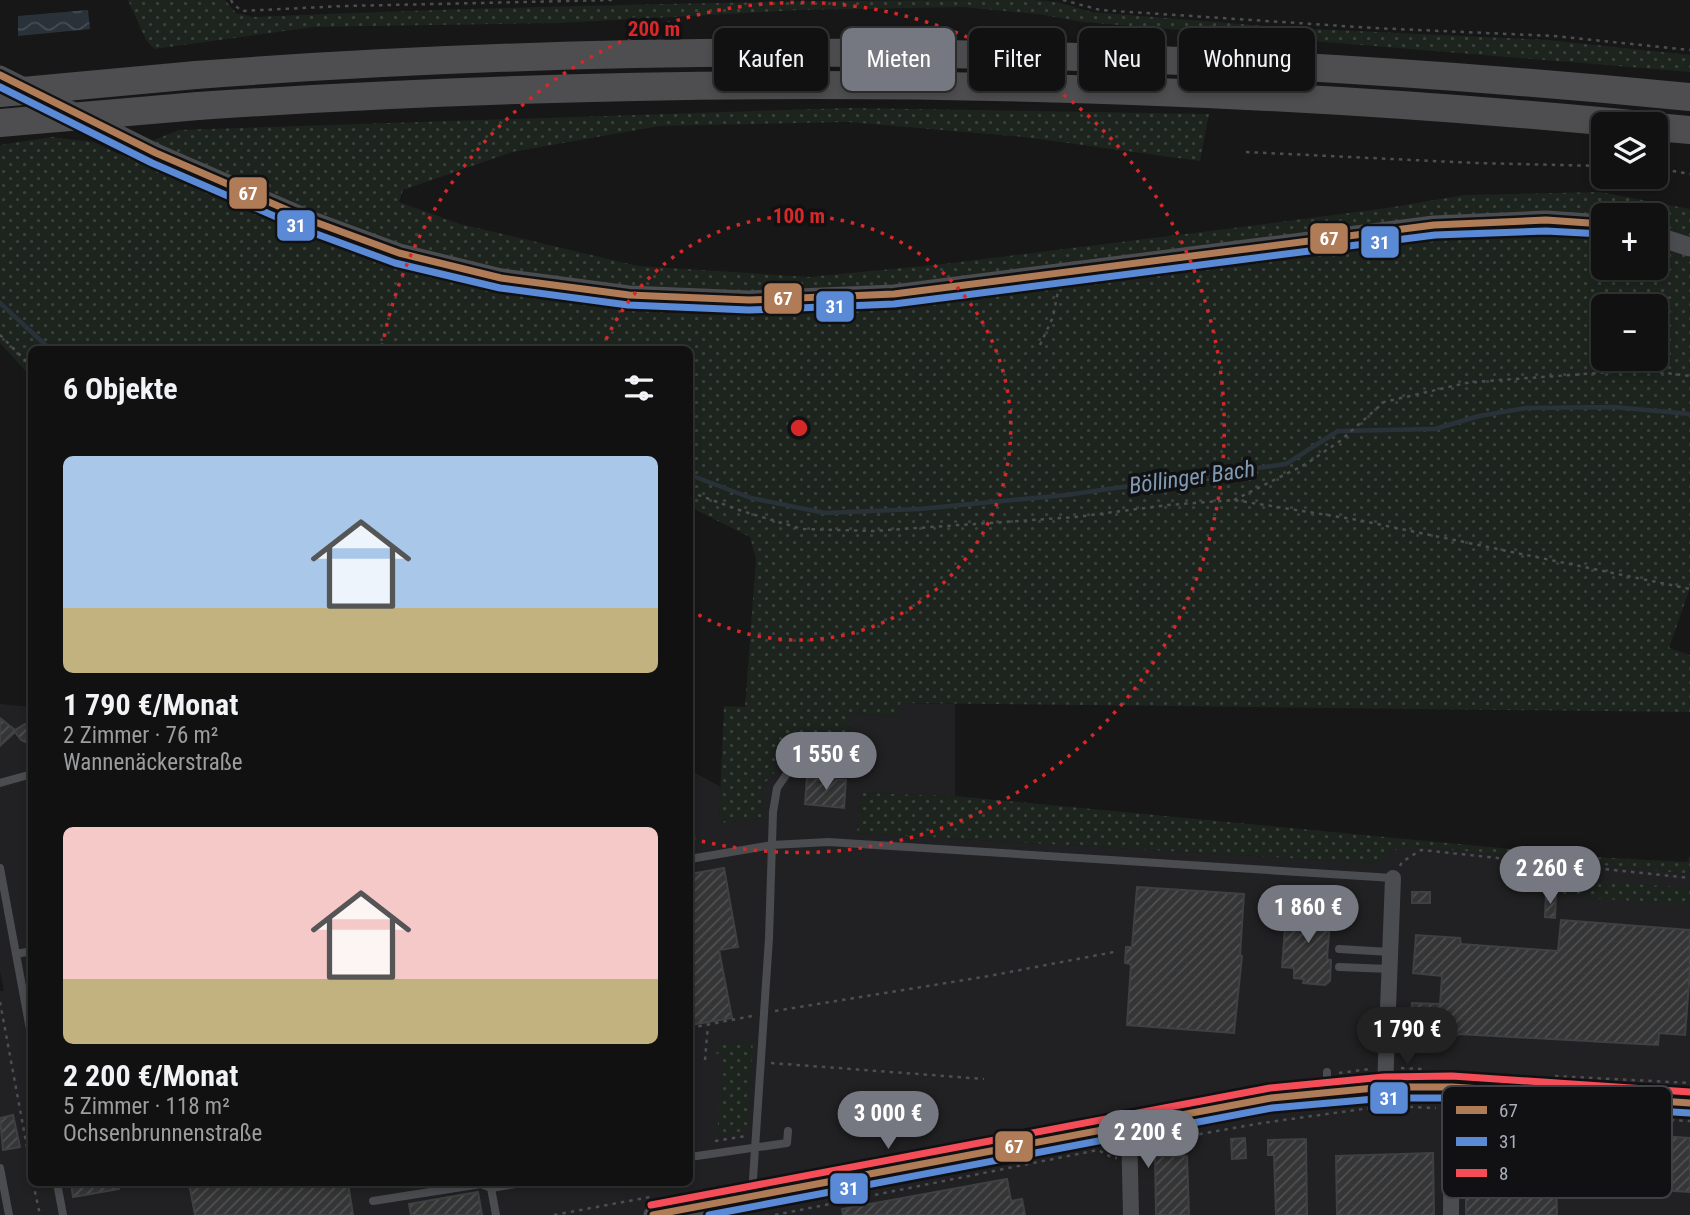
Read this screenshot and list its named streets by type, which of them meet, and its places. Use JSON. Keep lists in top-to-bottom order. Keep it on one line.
{"water":["Böllinger Bach"],"lines":["transit line 67","transit line 31","transit line 8"],"legend":["67","31","8"],"page":{"chip":["Kaufen","Mieten","Filter","Neu","Wohnung"],"map_buttons":["+","−"],"heading":"6 Objekte","list":[{"name":"1 790 €/Monat","note":"2 Zimmer · 76 m² · Wannenäckerstraße"},{"name":"2 200 €/Monat","note":"5 Zimmer · 118 m² · Ochsenbrunnenstraße"}],"price":["1 550 €","2 260 €","1 860 €","1 790 €","3 000 €","2 200 €"]},"rings":["200 m","100 m"]}
